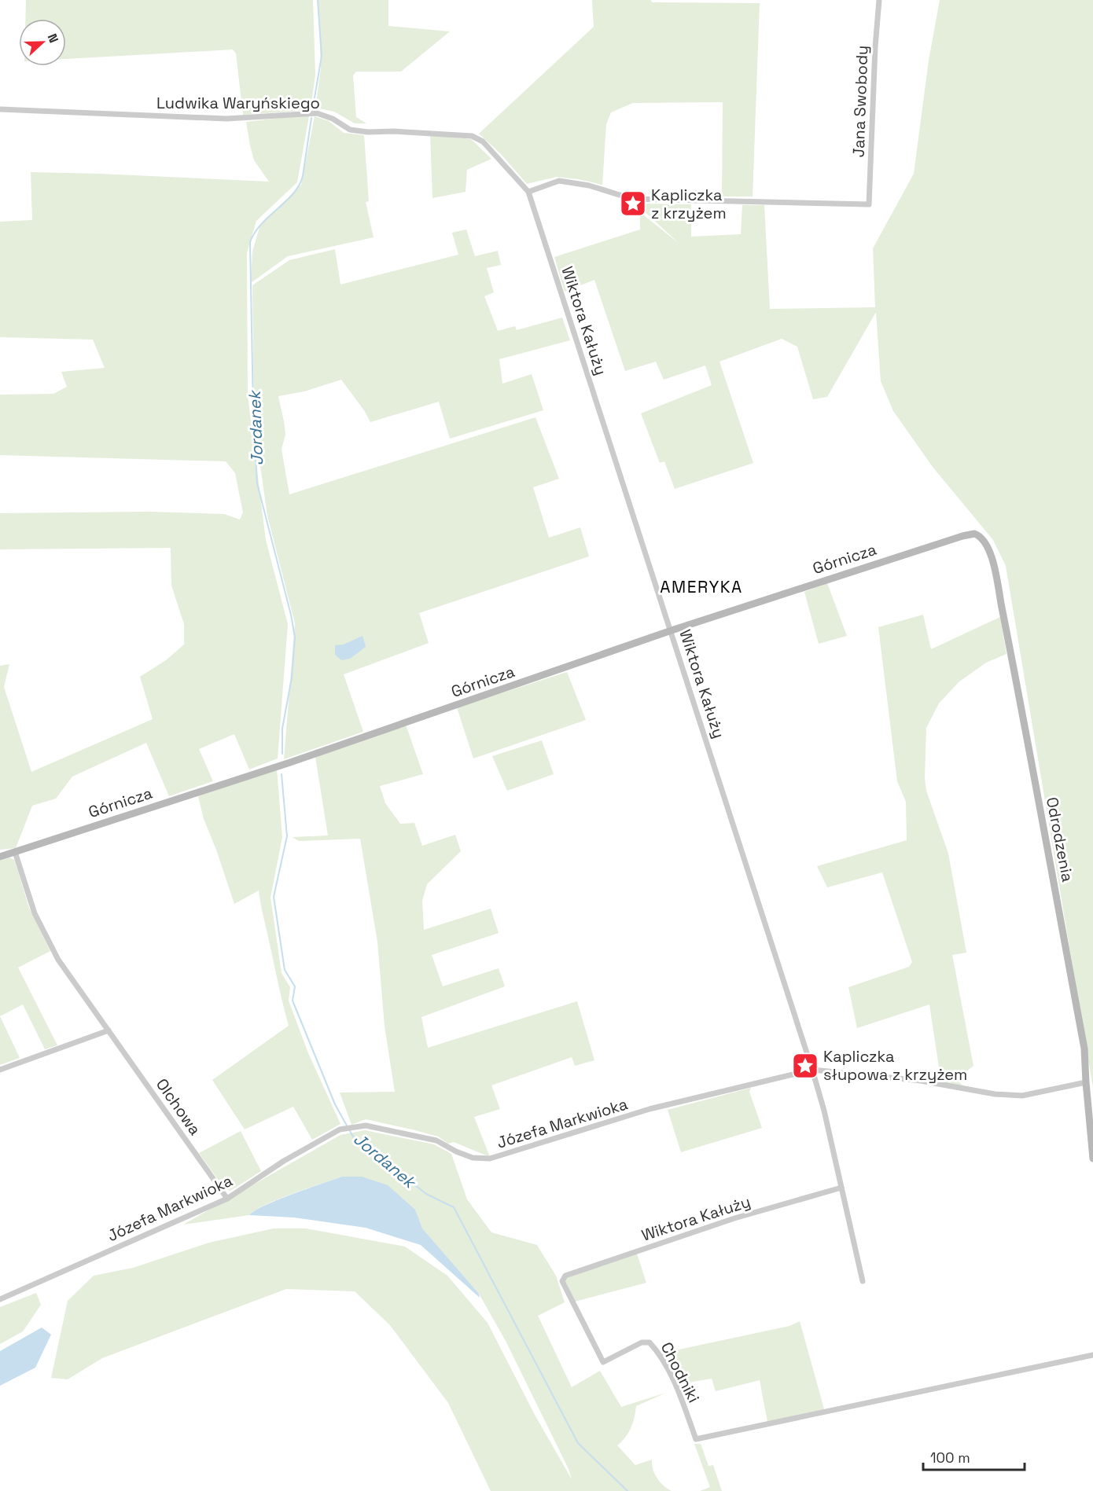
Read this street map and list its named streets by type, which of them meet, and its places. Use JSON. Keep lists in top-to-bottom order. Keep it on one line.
{"streets":{"street":["Jana Swobody","Ludwika Waryńskiego","Wiktora Kałuży","Górnicza","Odrodzenia","Olchowa","Józefa Markwioka","Chodniki"]},"crossings":[["Jana Swobody","Ludwika Waryńskiego"],["Jana Swobody","Wiktora Kałuży"],["Ludwika Waryńskiego","Wiktora Kałuży"],["Wiktora Kałuży","Górnicza"],["Wiktora Kałuży","Józefa Markwioka"],["Wiktora Kałuży","Chodniki"],["Górnicza","Odrodzenia"],["Górnicza","Olchowa"],["Odrodzenia","Józefa Markwioka"],["Olchowa","Józefa Markwioka"]],"districts":["AMERYKA"],"water":["Jordanek"],"places":{"place":["Kapliczka z krzyżem","Kapliczka słupowa z krzyżem"]},"scale_bar":"100 m","north":"right"}
